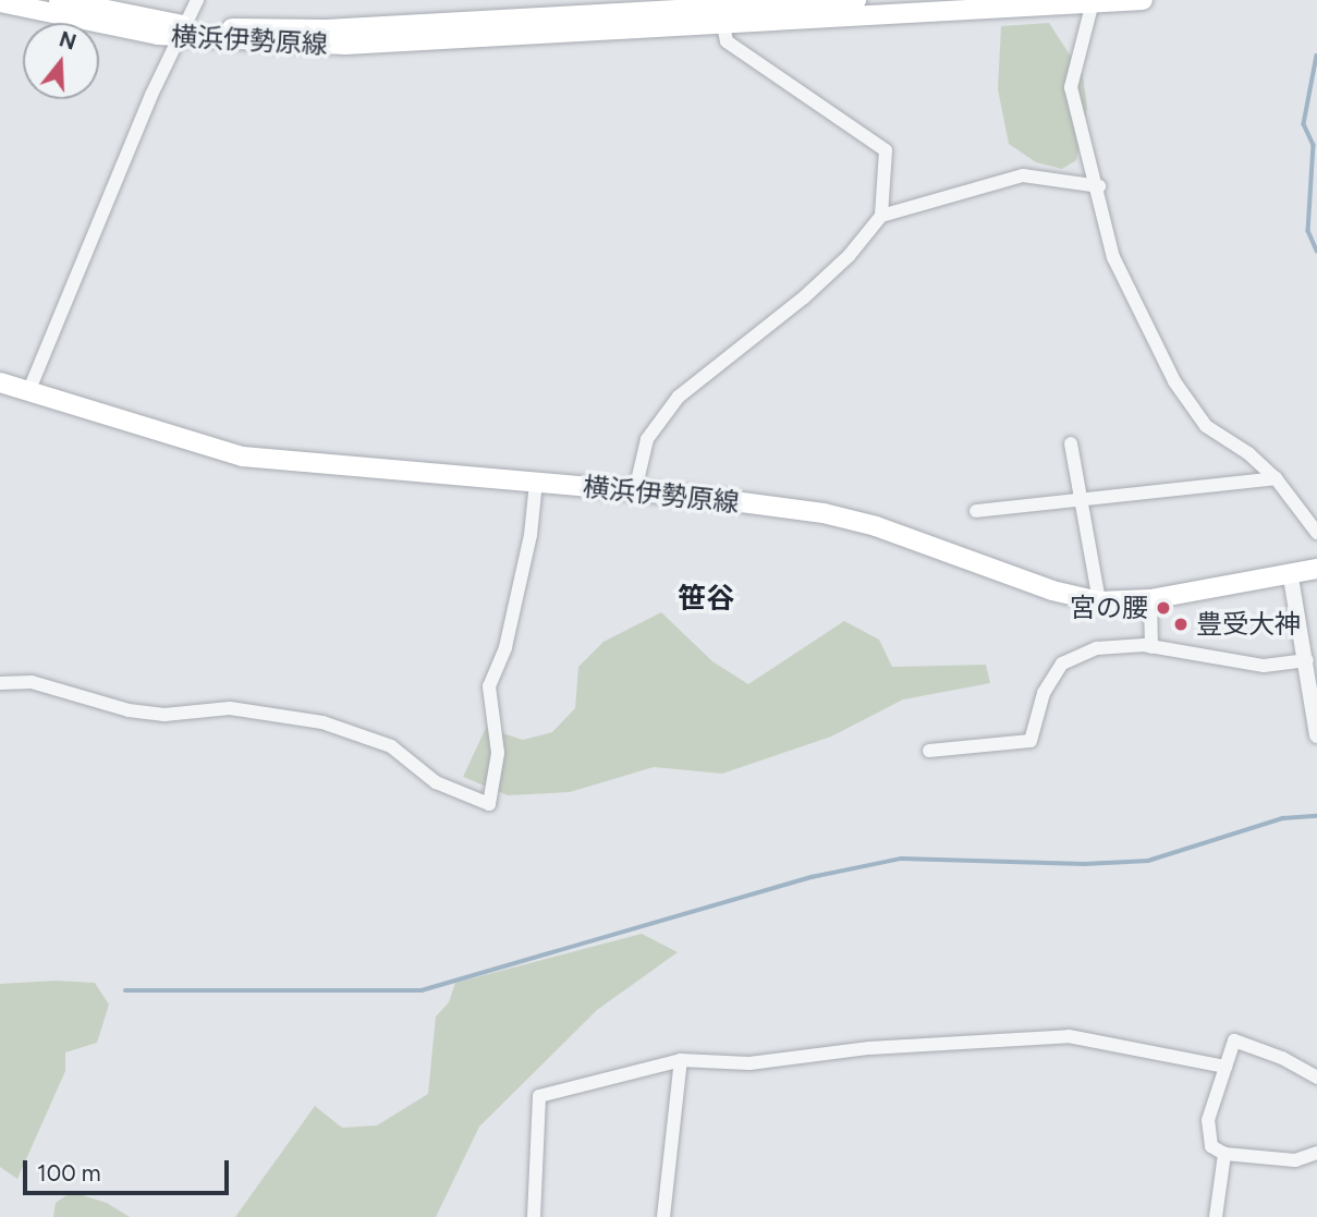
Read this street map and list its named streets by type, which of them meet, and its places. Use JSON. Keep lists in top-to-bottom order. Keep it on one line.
{"streets":{"main road":["横浜伊勢原線"]},"districts":["笹谷"],"places":["宮の腰","豊受大神"],"scale_bar":"100 m","north":"top"}
